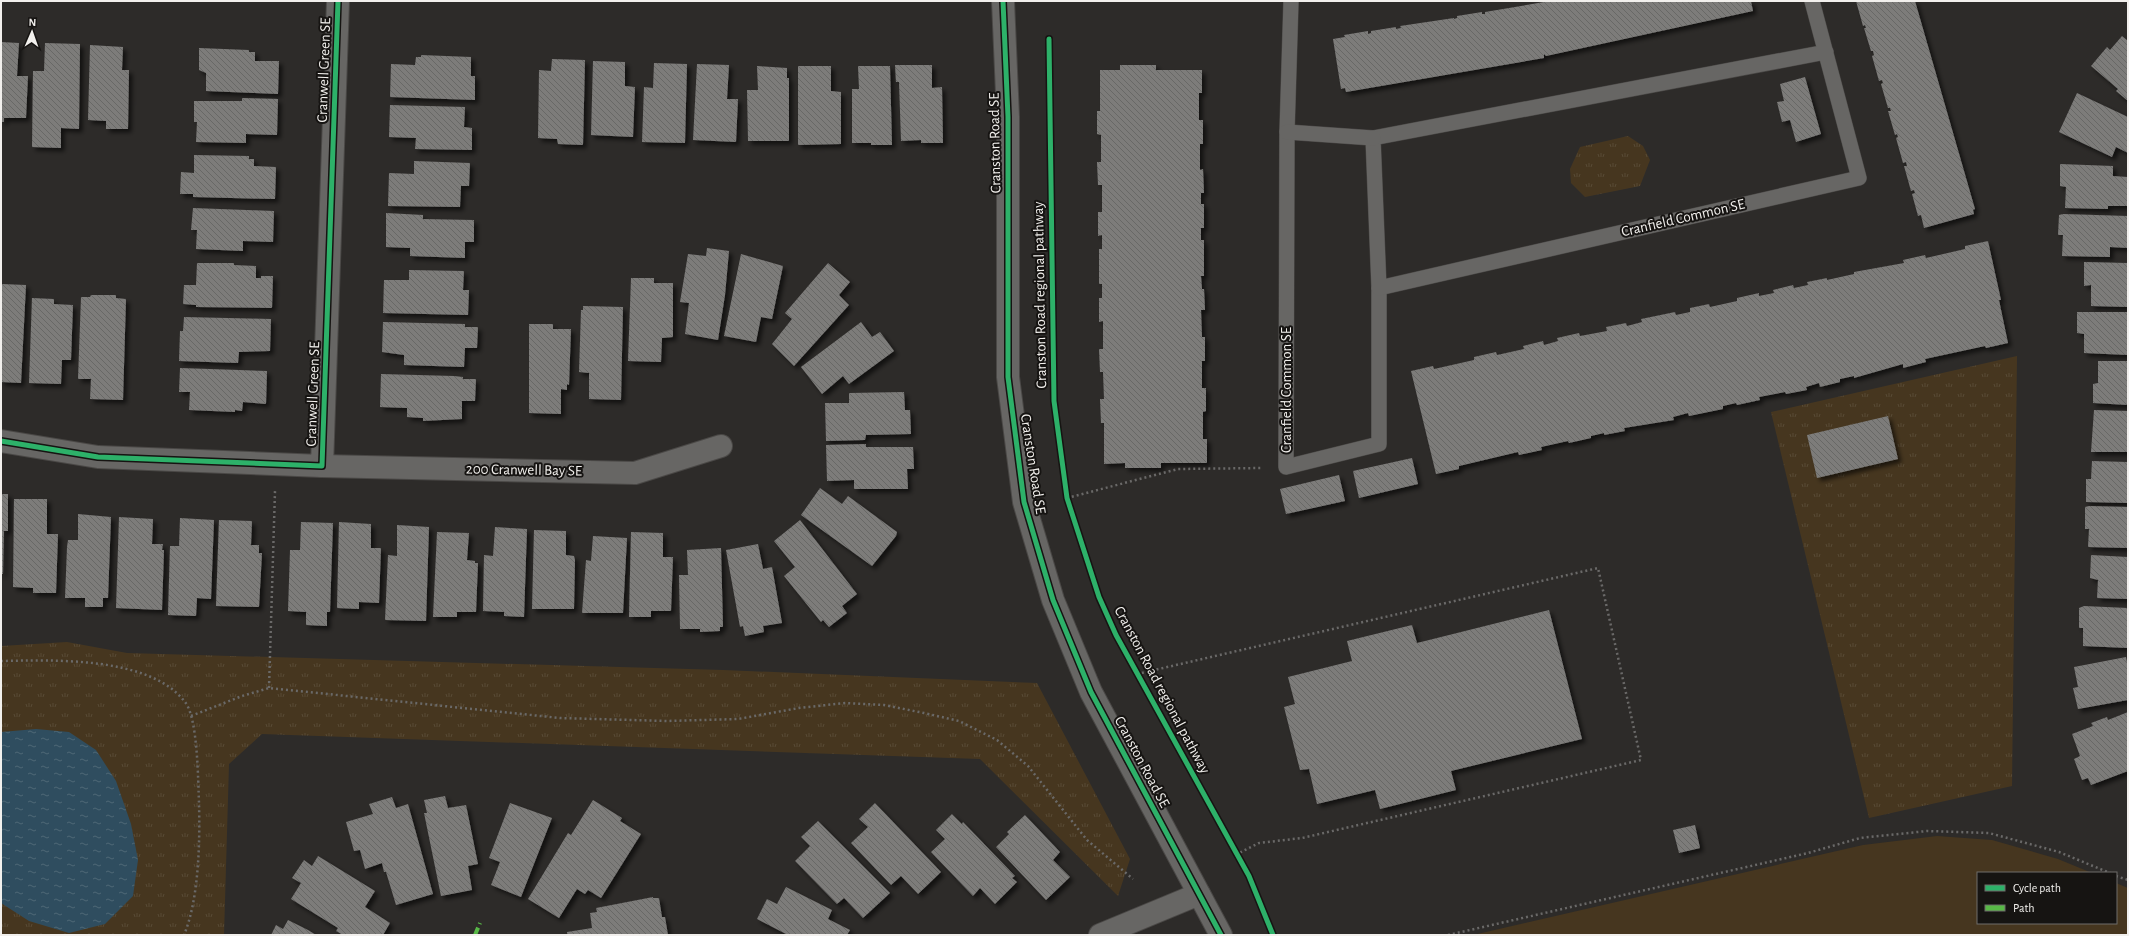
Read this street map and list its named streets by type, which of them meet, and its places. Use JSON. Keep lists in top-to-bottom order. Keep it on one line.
{"streets":{"street":["Cranwell Green SE","Cranston Road SE","200 Cranwell Bay SE"],"lane":["Cranfield Common SE"],"cycle path":["Cranston Road regional pathway"]},"crossings":[["Cranwell Green SE","200 Cranwell Bay SE"]],"legend":["Cycle path","Path"],"north":"top"}
